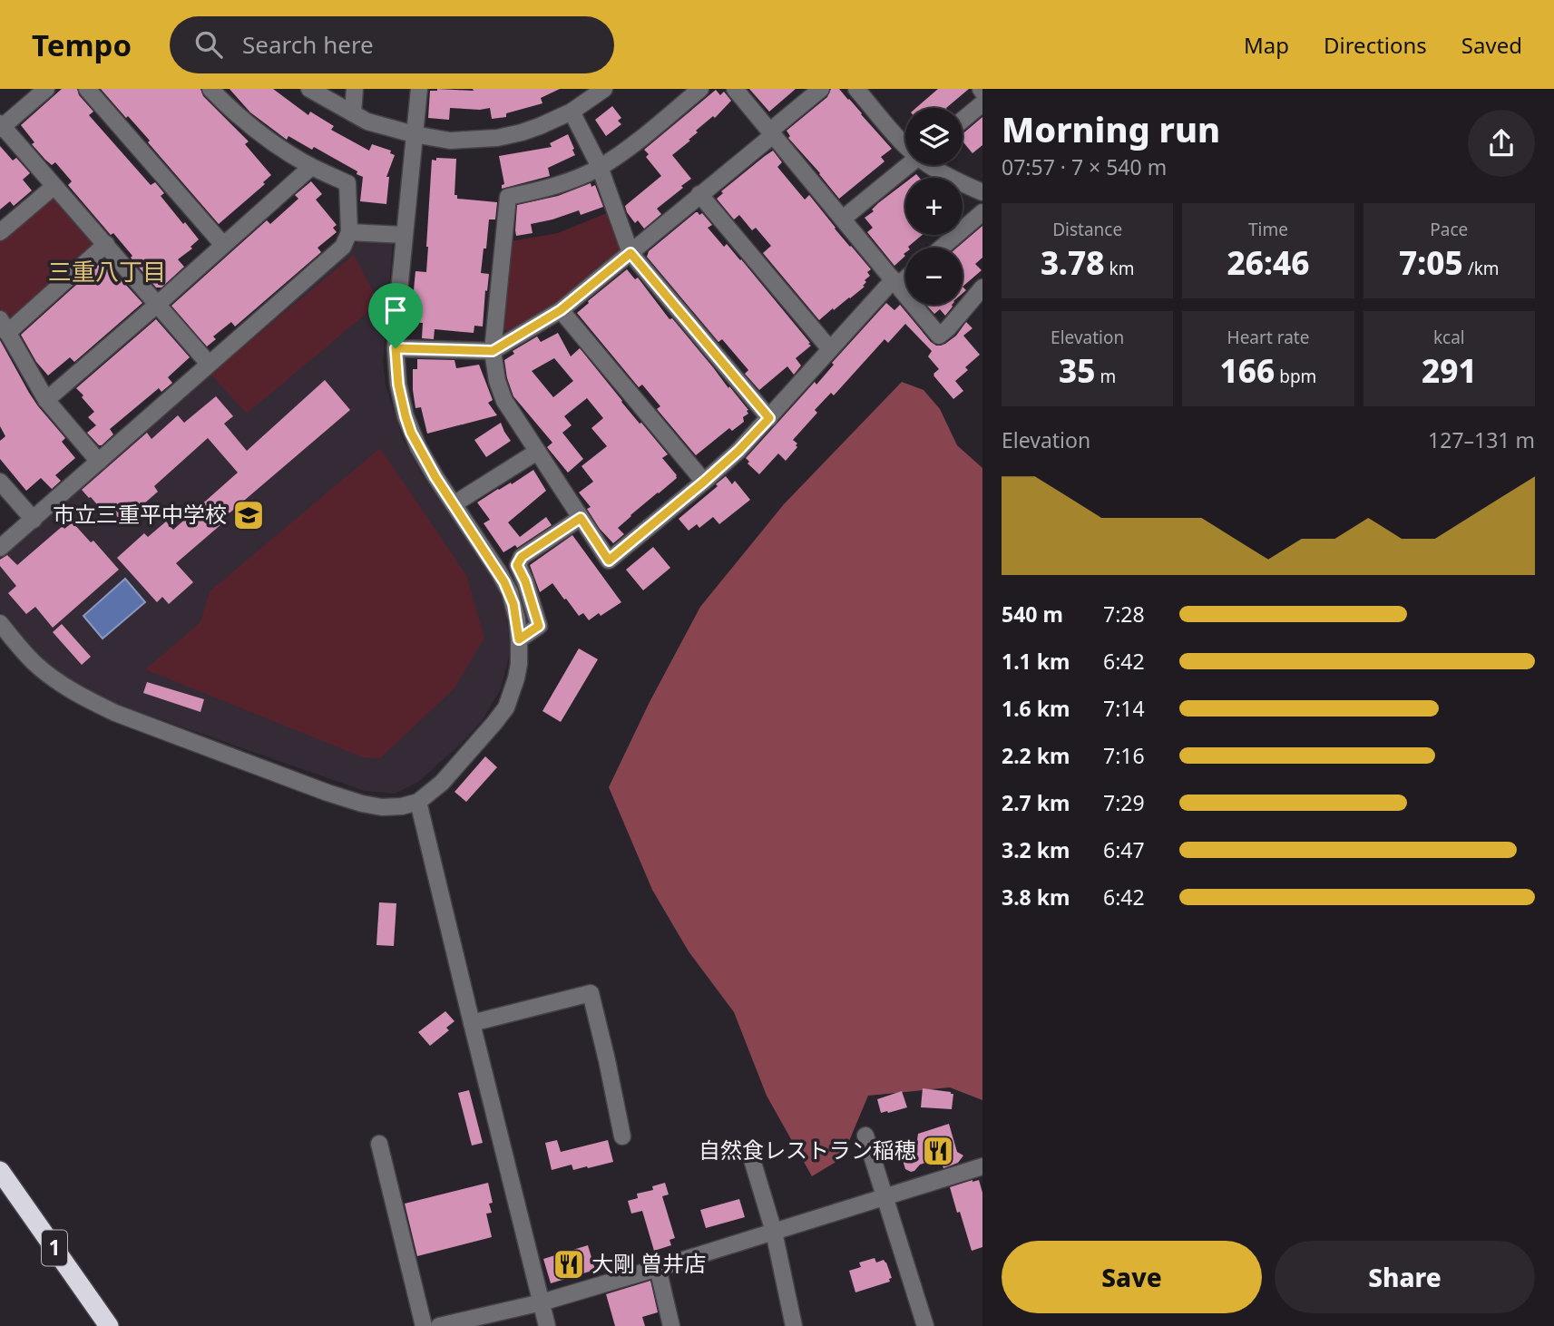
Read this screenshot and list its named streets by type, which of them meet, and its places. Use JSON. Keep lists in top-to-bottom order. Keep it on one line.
{"streets":{"highway":["1"]},"districts":["三重八丁目"],"places":{"school or university":["市立三重平中学校"],"restaurant":["自然食レストラン稲穂","大剛 曽井店"]},"page":{"header":"Tempo","search":"Search here","nav":["Map","Directions","Saved"],"heading":["Morning run","07:57 · 7 × 540 m"],"map_buttons":["+","−"],"stats":[["Distance","3.78 km"],["Time","26:46"],["Pace","7:05 /km"],["Elevation","35 m"],["Heart rate","166 bpm"],["kcal","291"]],"chart":["Elevation","127–131 m"],"list":[{"name":"540 m","note":"7:28"},{"name":"1.1 km","note":"6:42"},{"name":"1.6 km","note":"7:14"},{"name":"2.2 km","note":"7:16"},{"name":"2.7 km","note":"7:29"},{"name":"3.2 km","note":"6:47"},{"name":"3.8 km","note":"6:42"}],"buttons":["Save","Share"]}}
